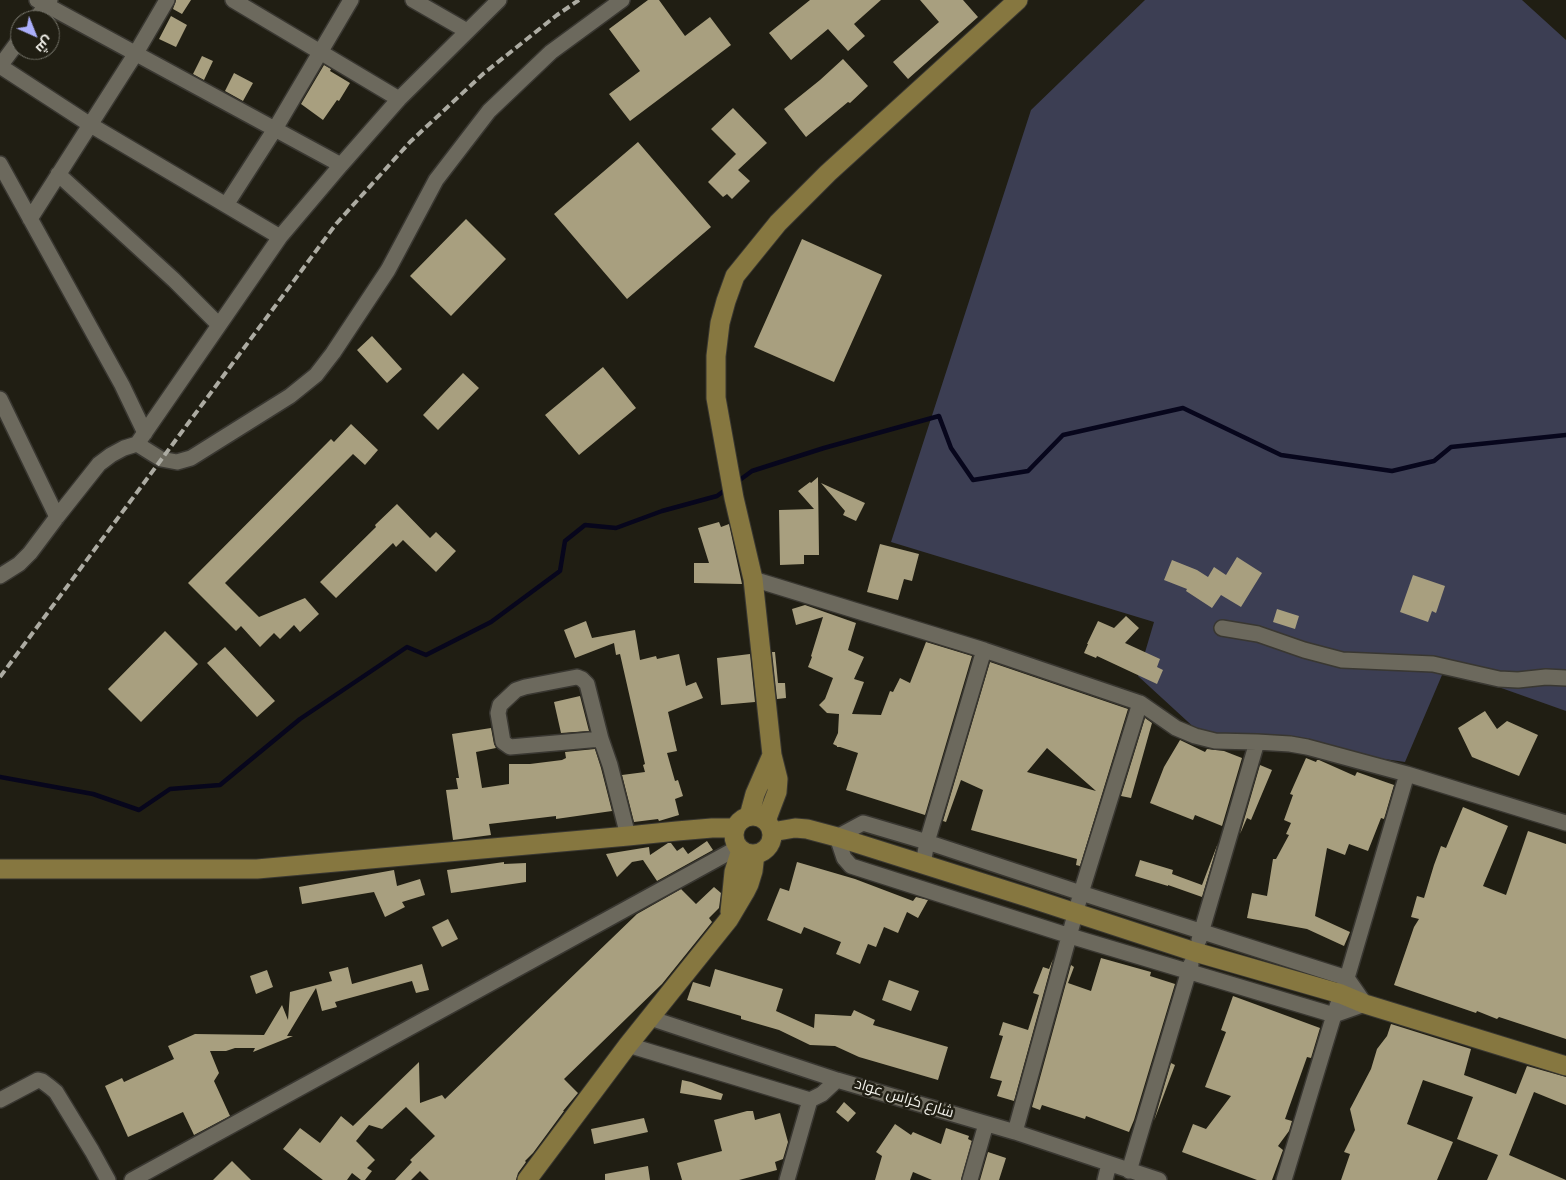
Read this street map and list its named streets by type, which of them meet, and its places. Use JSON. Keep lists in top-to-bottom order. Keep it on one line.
{"streets":{"street":["شارع كراس عواد"]},"north":"bottom right"}
